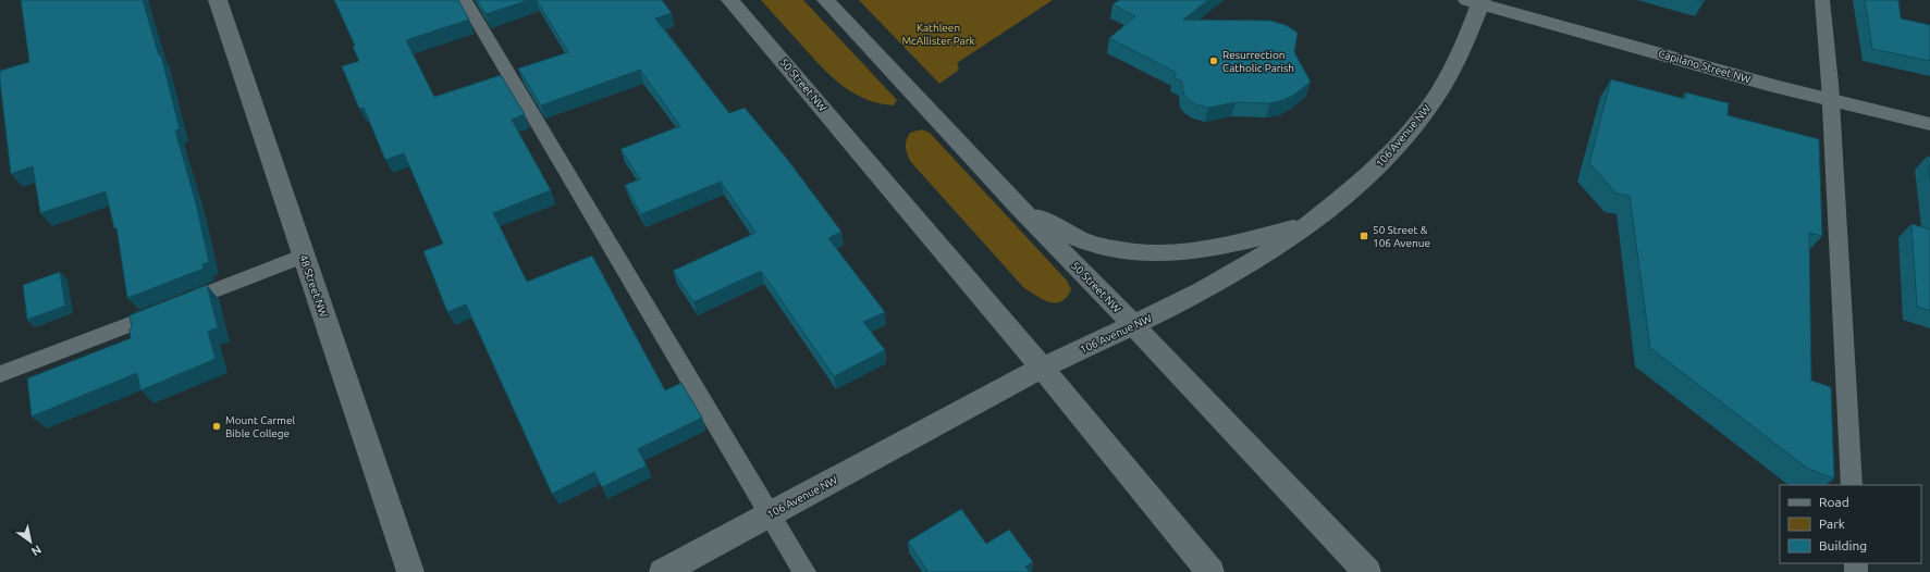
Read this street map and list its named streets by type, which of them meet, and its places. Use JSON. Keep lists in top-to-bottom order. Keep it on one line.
{"streets":{"main road":["Capilano Street NW","50 Street NW","106 Avenue NW","48 Street NW"]},"crossings":[["Capilano Street NW","106 Avenue NW"],["50 Street NW","106 Avenue NW"]],"parks":["Kathleen McAllister Park"],"places":{"other":["Resurrection Catholic Parish","Mount Carmel Bible College"],"transit":["50 Street & 106 Avenue"]},"legend":["Road","Park","Building"],"north":"bottom right"}
